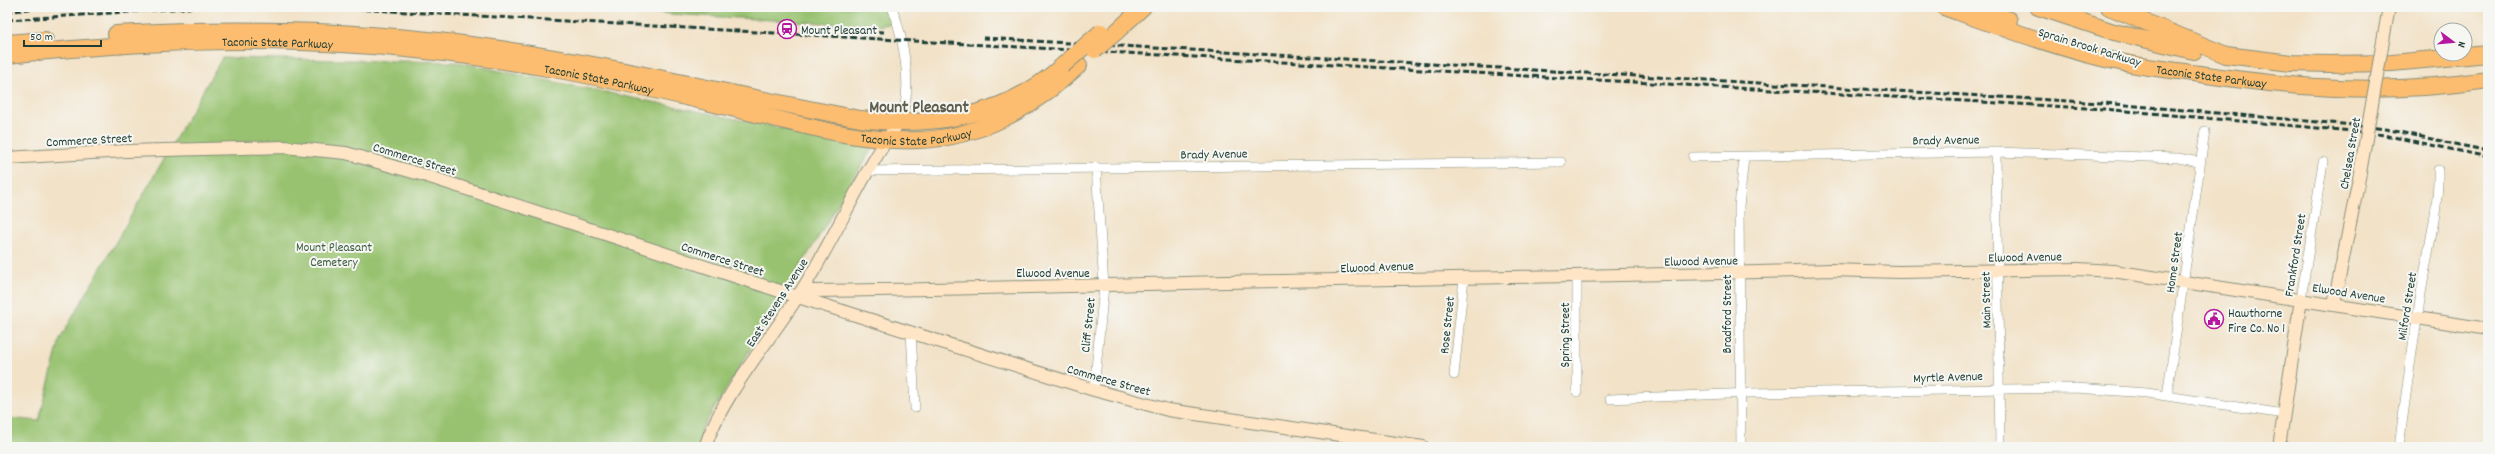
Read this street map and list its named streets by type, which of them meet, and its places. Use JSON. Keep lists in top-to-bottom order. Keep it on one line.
{"streets":{"highway":["Taconic State Parkway","Sprain Brook Parkway"],"street":["Commerce Street","Brady Avenue","Chelsea Street","Frankford Street","Elwood Avenue","Home Street","Main Street","East Stevens Avenue","Milford Street","Bradford Street","Cliff Street","Rose Street","Spring Street","Myrtle Avenue"]},"crossings":[["Taconic State Parkway","Sprain Brook Parkway"],["Taconic State Parkway","East Stevens Avenue"],["Commerce Street","Elwood Avenue"],["Commerce Street","East Stevens Avenue"],["Commerce Street","Cliff Street"],["Brady Avenue","Home Street"],["Brady Avenue","Main Street"],["Brady Avenue","East Stevens Avenue"],["Brady Avenue","Bradford Street"],["Brady Avenue","Cliff Street"],["Chelsea Street","Elwood Avenue"],["Frankford Street","Elwood Avenue"],["Frankford Street","Myrtle Avenue"],["Elwood Avenue","Home Street"],["Elwood Avenue","Main Street"],["Elwood Avenue","East Stevens Avenue"],["Elwood Avenue","Milford Street"],["Elwood Avenue","Bradford Street"],["Elwood Avenue","Cliff Street"],["Elwood Avenue","Rose Street"],["Elwood Avenue","Spring Street"],["Home Street","Myrtle Avenue"],["Main Street","Myrtle Avenue"],["Bradford Street","Myrtle Avenue"]],"districts":["Mount Pleasant"],"parks":["Mount Pleasant Cemetery"],"places":{"station":["Mount Pleasant"],"public building":["Hawthorne Fire Co. No 1"]},"scale_bar":"50 m","north":"right"}
